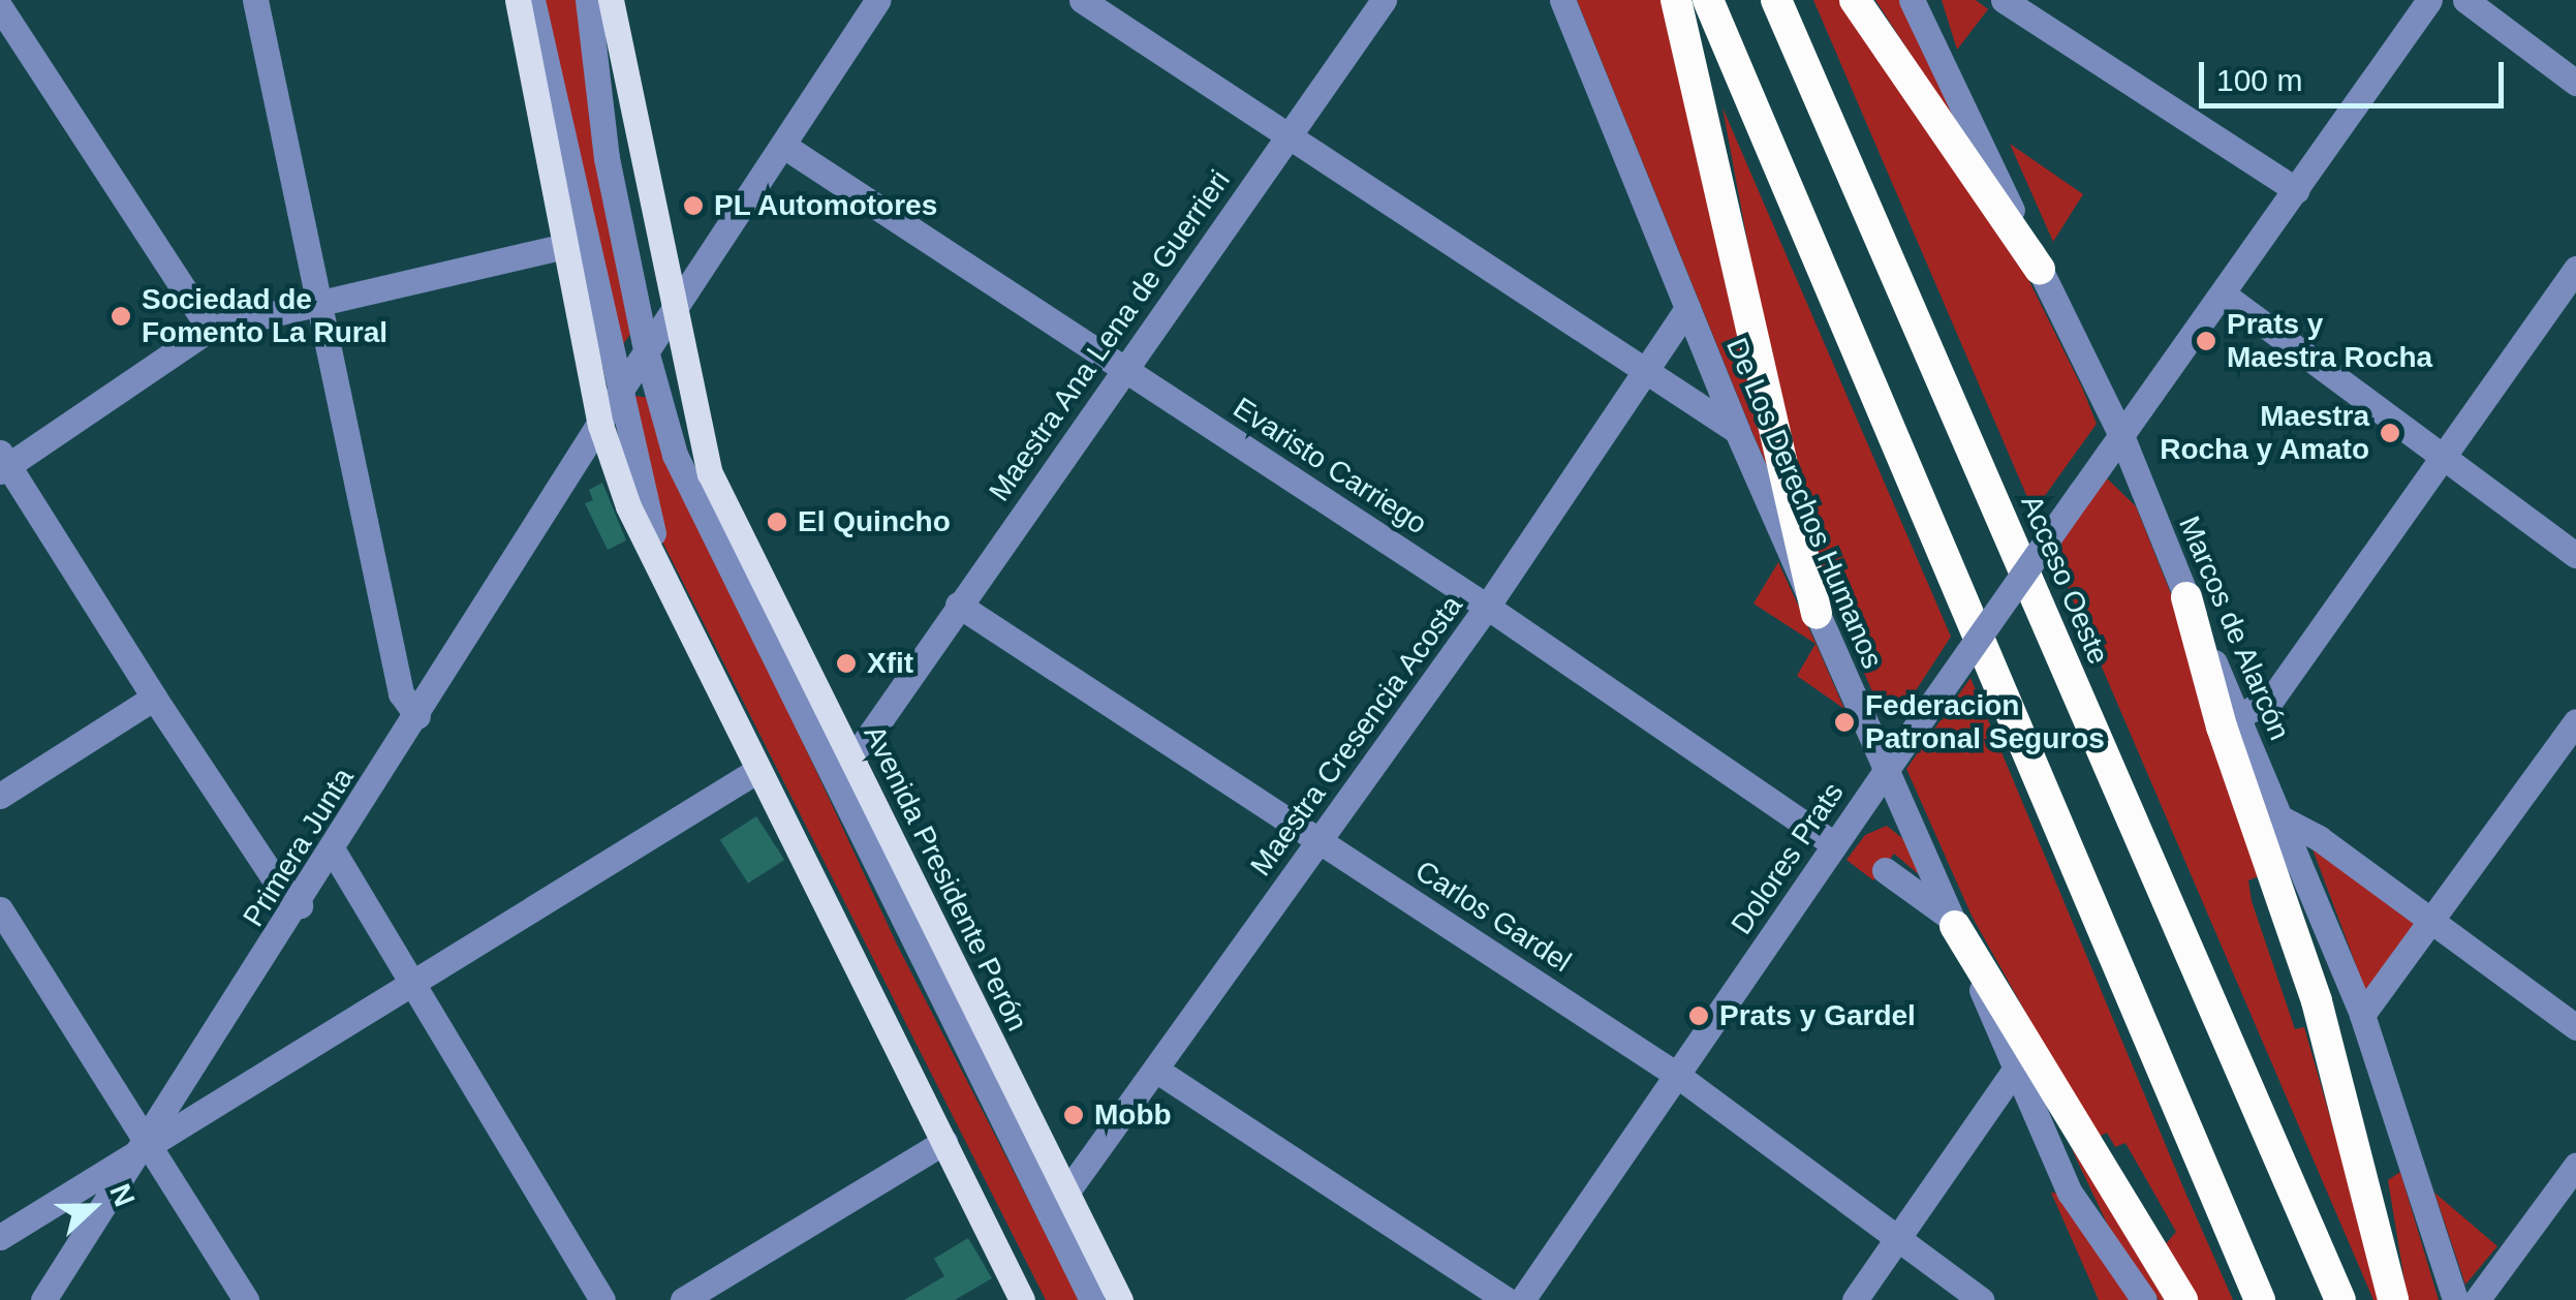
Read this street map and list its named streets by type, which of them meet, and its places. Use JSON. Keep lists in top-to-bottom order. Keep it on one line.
{"streets":{"highway":["Acceso Oeste"],"main road":["Avenida Presidente Perón"],"street":["Maestra Ana Lena de Guerrieri","Evaristo Carriego","De Los Derechos Humanos","Marcos de Alarcón","Maestra Cresencia Acosta","Primera Junta","Dolores Prats","Carlos Gardel"]},"crossings":[["Maestra Ana Lena de Guerrieri","Evaristo Carriego"],["Maestra Ana Lena de Guerrieri","Avenida Presidente Perón"],["Maestra Ana Lena de Guerrieri","Carlos Gardel"],["Evaristo Carriego","Maestra Cresencia Acosta"],["Evaristo Carriego","Primera Junta"],["Evaristo Carriego","Dolores Prats"],["De Los Derechos Humanos","Maestra Cresencia Acosta"],["De Los Derechos Humanos","Dolores Prats"],["Marcos de Alarcón","Dolores Prats"],["Maestra Cresencia Acosta","Avenida Presidente Perón"],["Maestra Cresencia Acosta","Carlos Gardel"],["Primera Junta","Avenida Presidente Perón"],["Dolores Prats","Carlos Gardel"]],"places":["PL Automotores","Sociedad de Fomento La Rural","Prats y Maestra Rocha","Maestra Rocha y Amato","El Quincho","Xfit","Federacion Patronal Seguros","Prats y Gardel","Mobb"],"scale_bar":"100 m","north":"right"}
